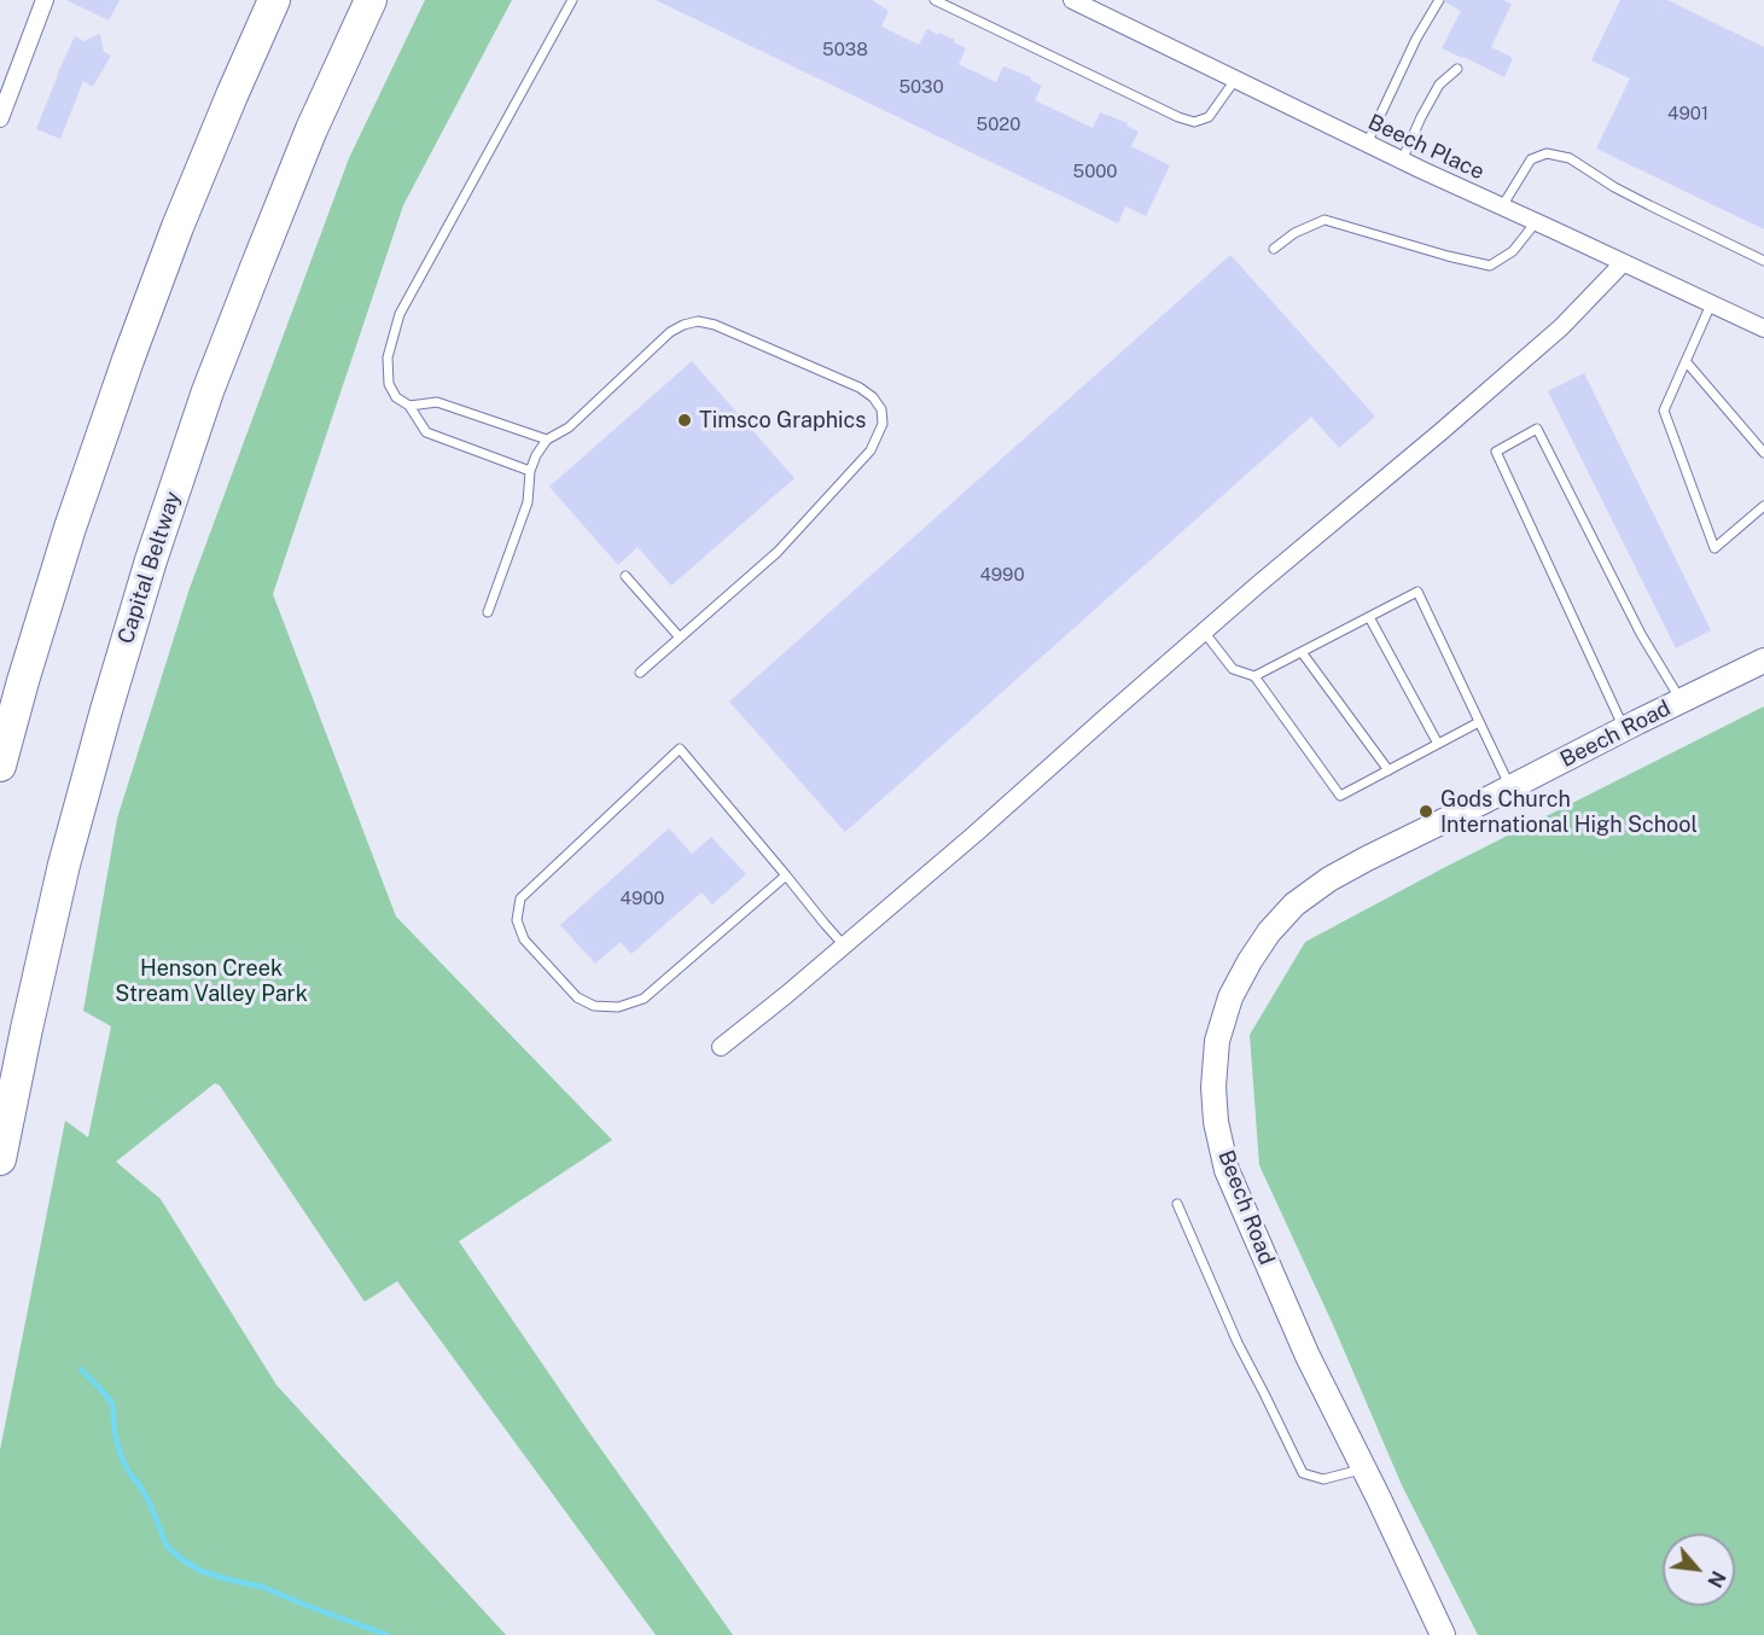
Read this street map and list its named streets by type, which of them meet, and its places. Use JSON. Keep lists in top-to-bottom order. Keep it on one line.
{"streets":{"highway":["Capital Beltway"],"street":["Beech Place","Beech Road"]},"parks":["Henson Creek Stream Valley Park"],"places":["Timsco Graphics","Gods Church International High School"],"house_numbers":["5038","5030","4901","5020","5000","4990","4900"],"north":"bottom right"}
